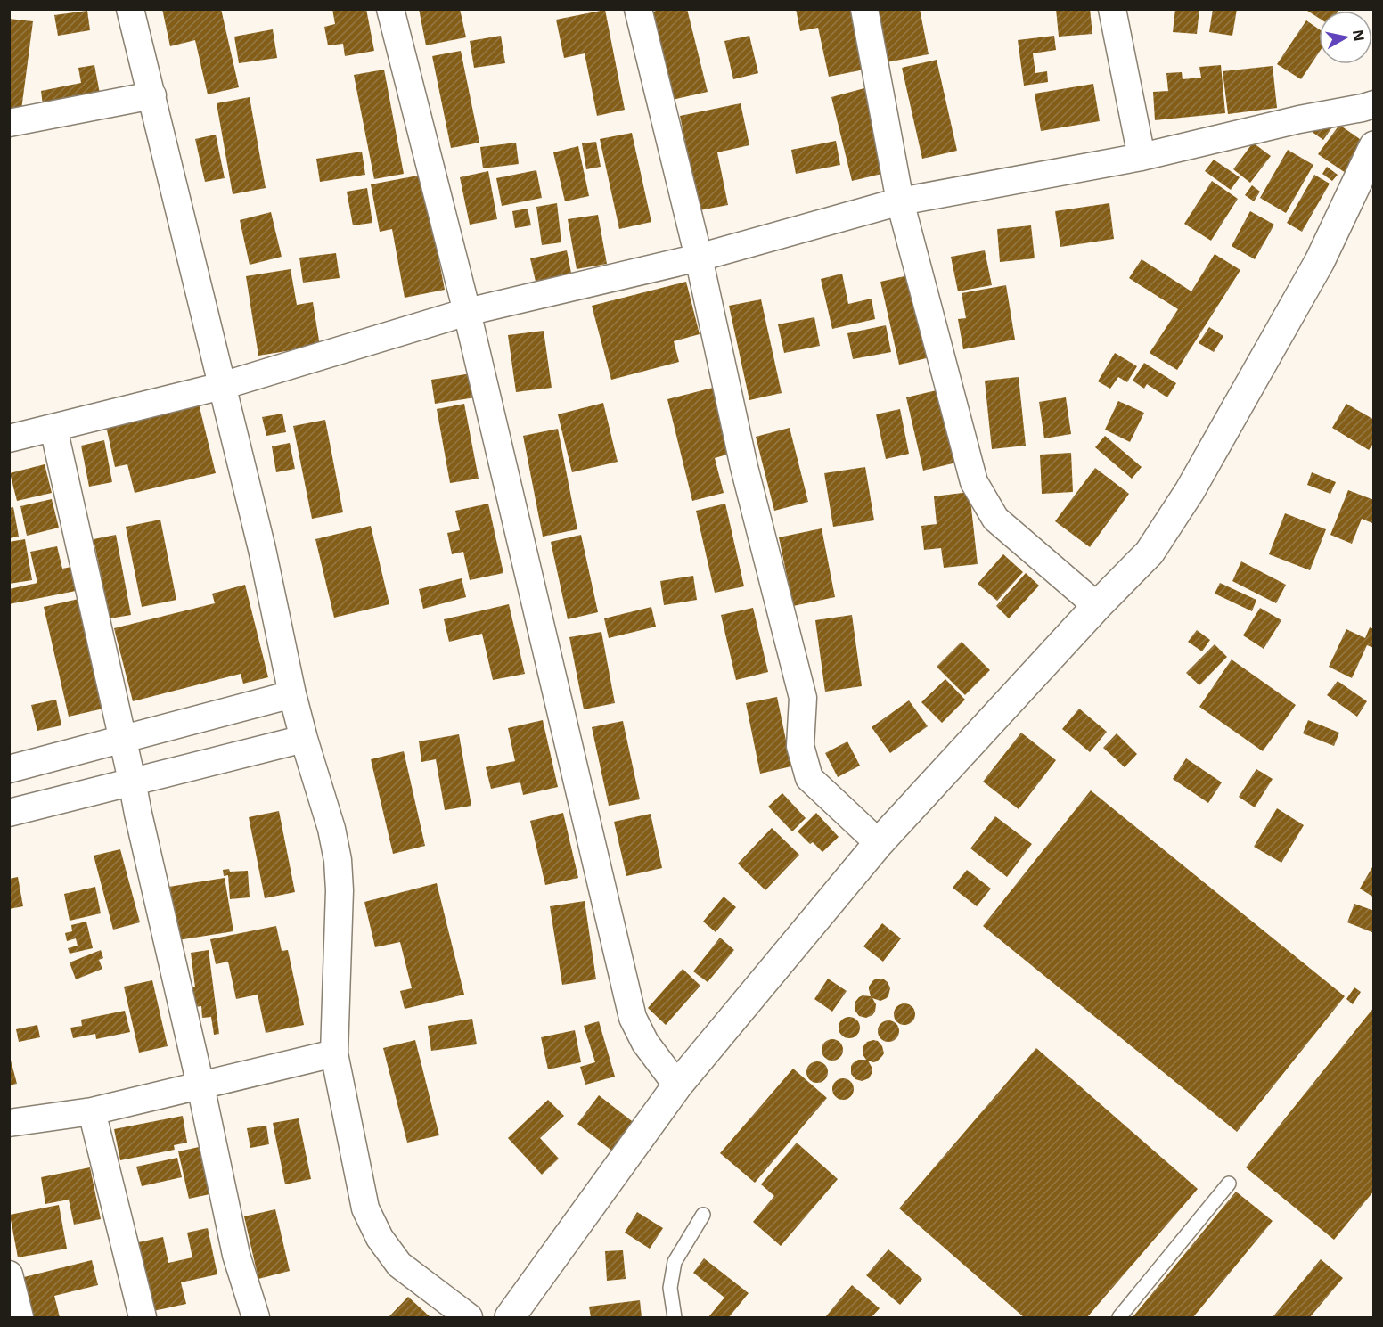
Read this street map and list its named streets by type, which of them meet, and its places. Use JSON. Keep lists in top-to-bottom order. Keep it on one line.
{"north":"right"}
